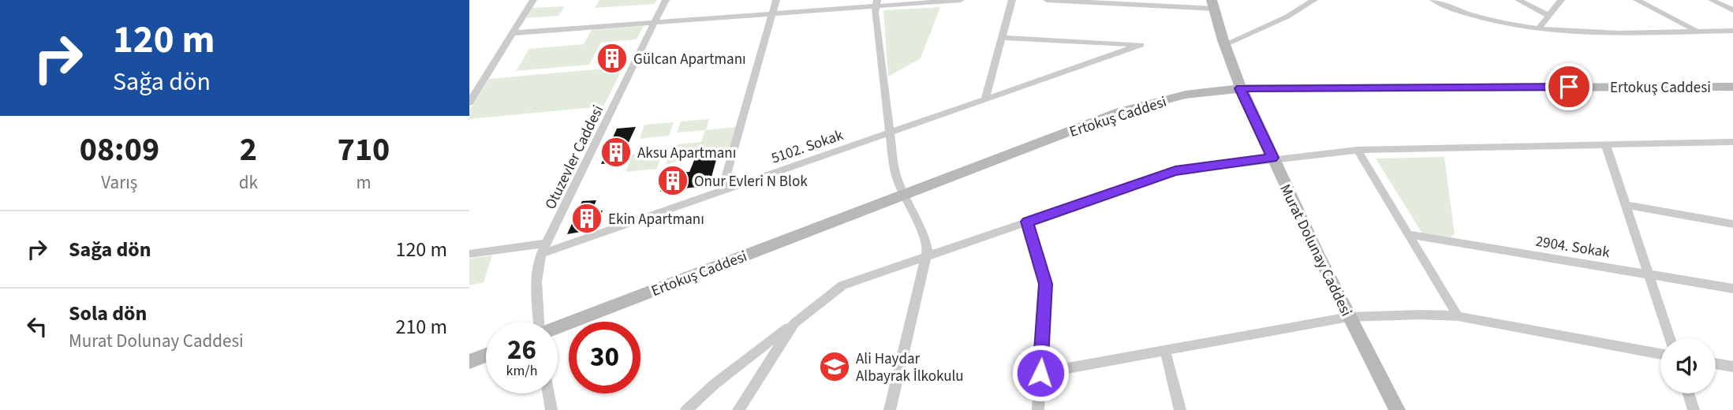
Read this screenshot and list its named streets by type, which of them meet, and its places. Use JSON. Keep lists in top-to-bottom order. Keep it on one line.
{"streets":{"main road":["Ertokuş Caddesi","Murat Dolunay Caddesi"],"street":["5102. Sokak","Otuzevler Caddesi","2904. Sokak"]},"crossings":[["Ertokuş Caddesi","Murat Dolunay Caddesi"],["5102. Sokak","Otuzevler Caddesi"]],"places":{"building":["Gülcan Apartmanı","Aksu Apartmanı","Onur Evleri N Blok","Ekin Apartmanı"],"school or university":["Ali Haydar Albayrak İlkokulu"]},"page":{"turn":["120 m","Sağa dön"],"eta":["08:09","Varış","2","dk","710","m"],"list":[{"name":"Sağa dön","value":"120 m"},{"name":"Sola dön","note":"Murat Dolunay Caddesi","value":"210 m"}],"speed":"26 km/h","limit":"30"}}
